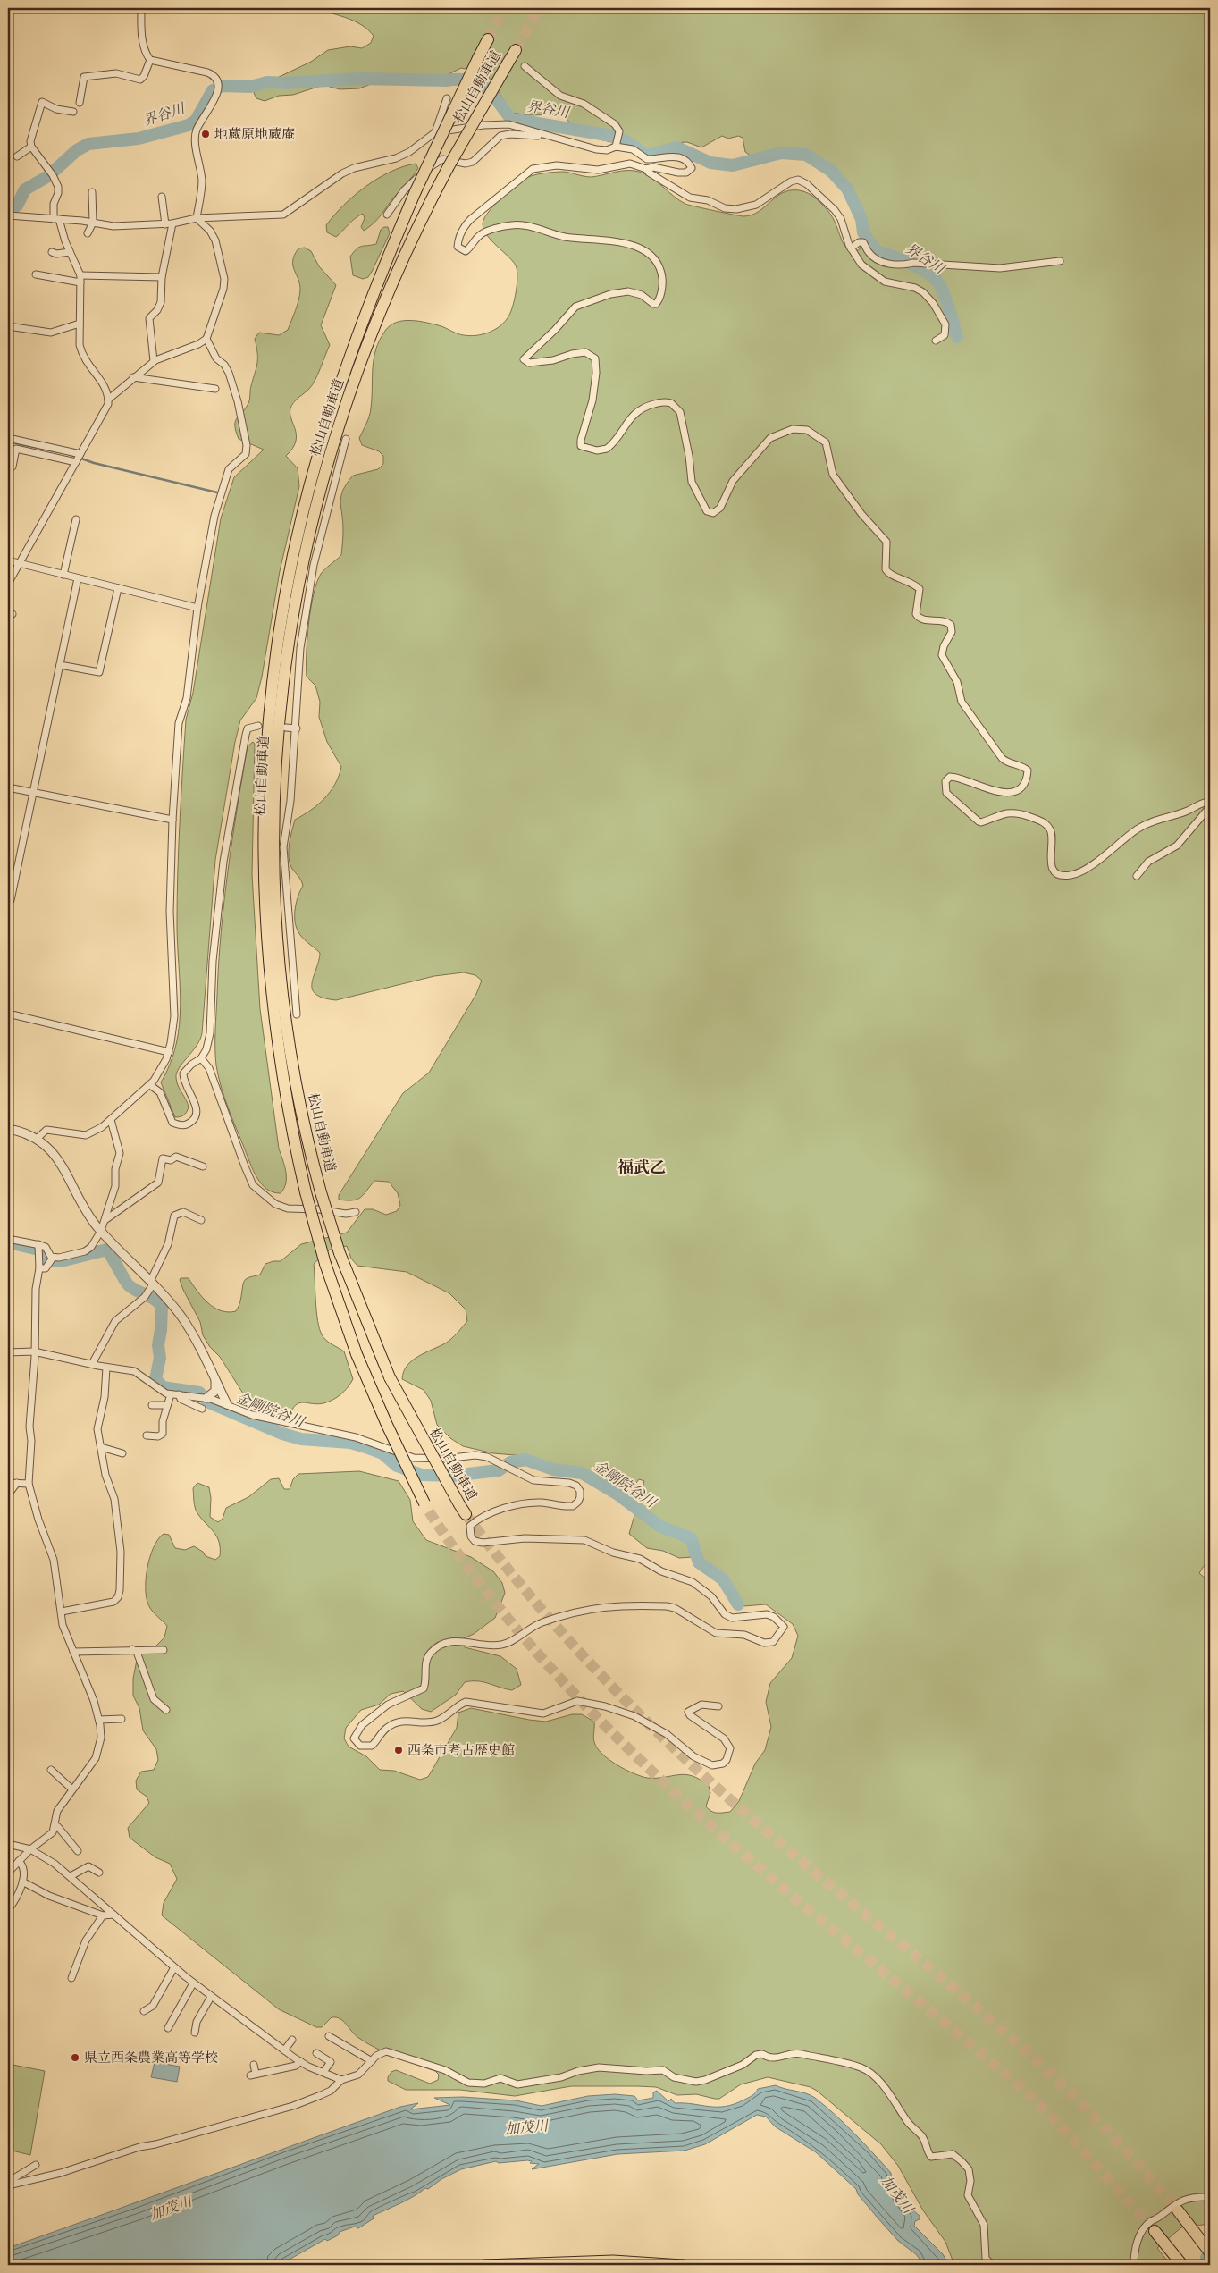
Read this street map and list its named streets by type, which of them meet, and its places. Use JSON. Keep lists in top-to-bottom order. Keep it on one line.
{"streets":{"highway":["松山自動車道"]},"districts":["福武乙"],"water":["界谷川","金剛院谷川","加茂川"],"places":["地蔵原地蔵庵","西条市考古歴史館","県立西条農業高等学校"]}
